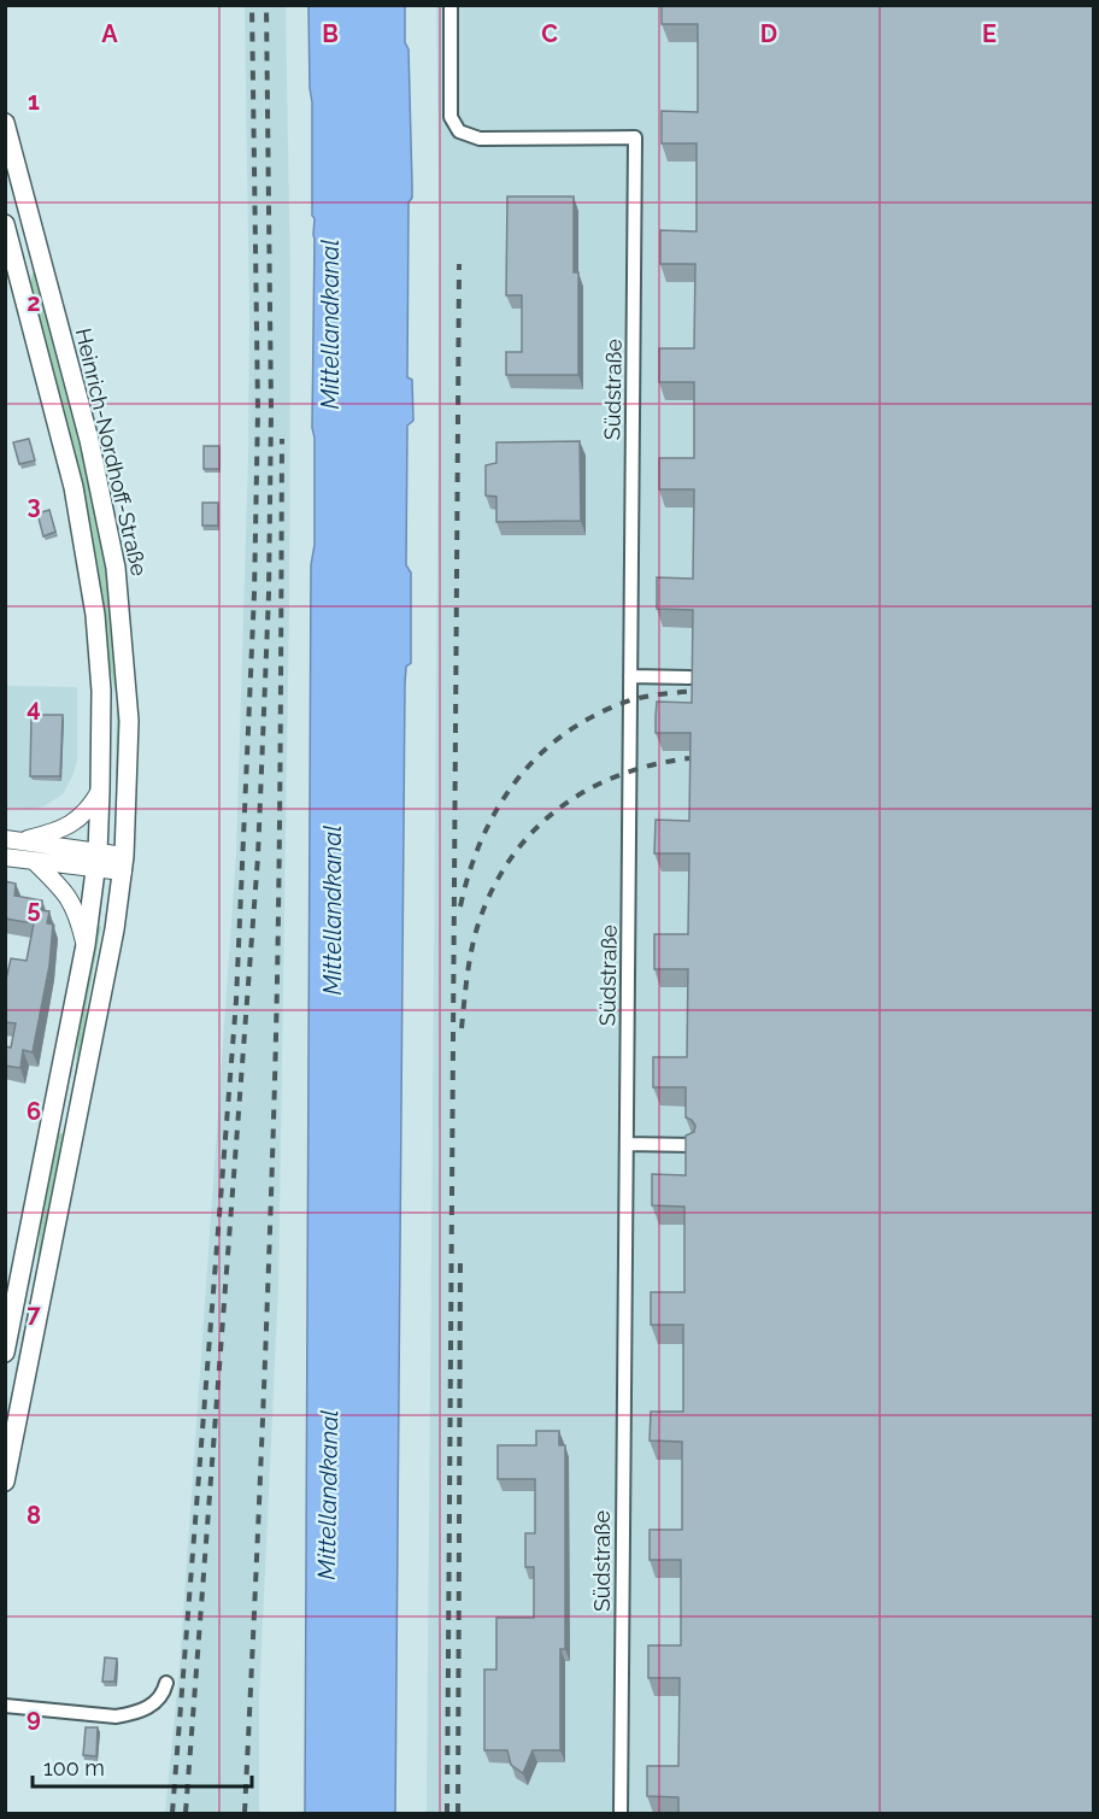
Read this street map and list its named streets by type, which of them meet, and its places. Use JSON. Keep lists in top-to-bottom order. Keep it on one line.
{"streets":{"main road":["Heinrich-Nordhoff-Straße"],"street":["Südstraße"]},"water":["Mittellandkanal"],"scale_bar":"100 m","grid":{"columns":["A","B","C","D","E"],"rows":["1","2","3","4","5","6","7","8","9"]}}
